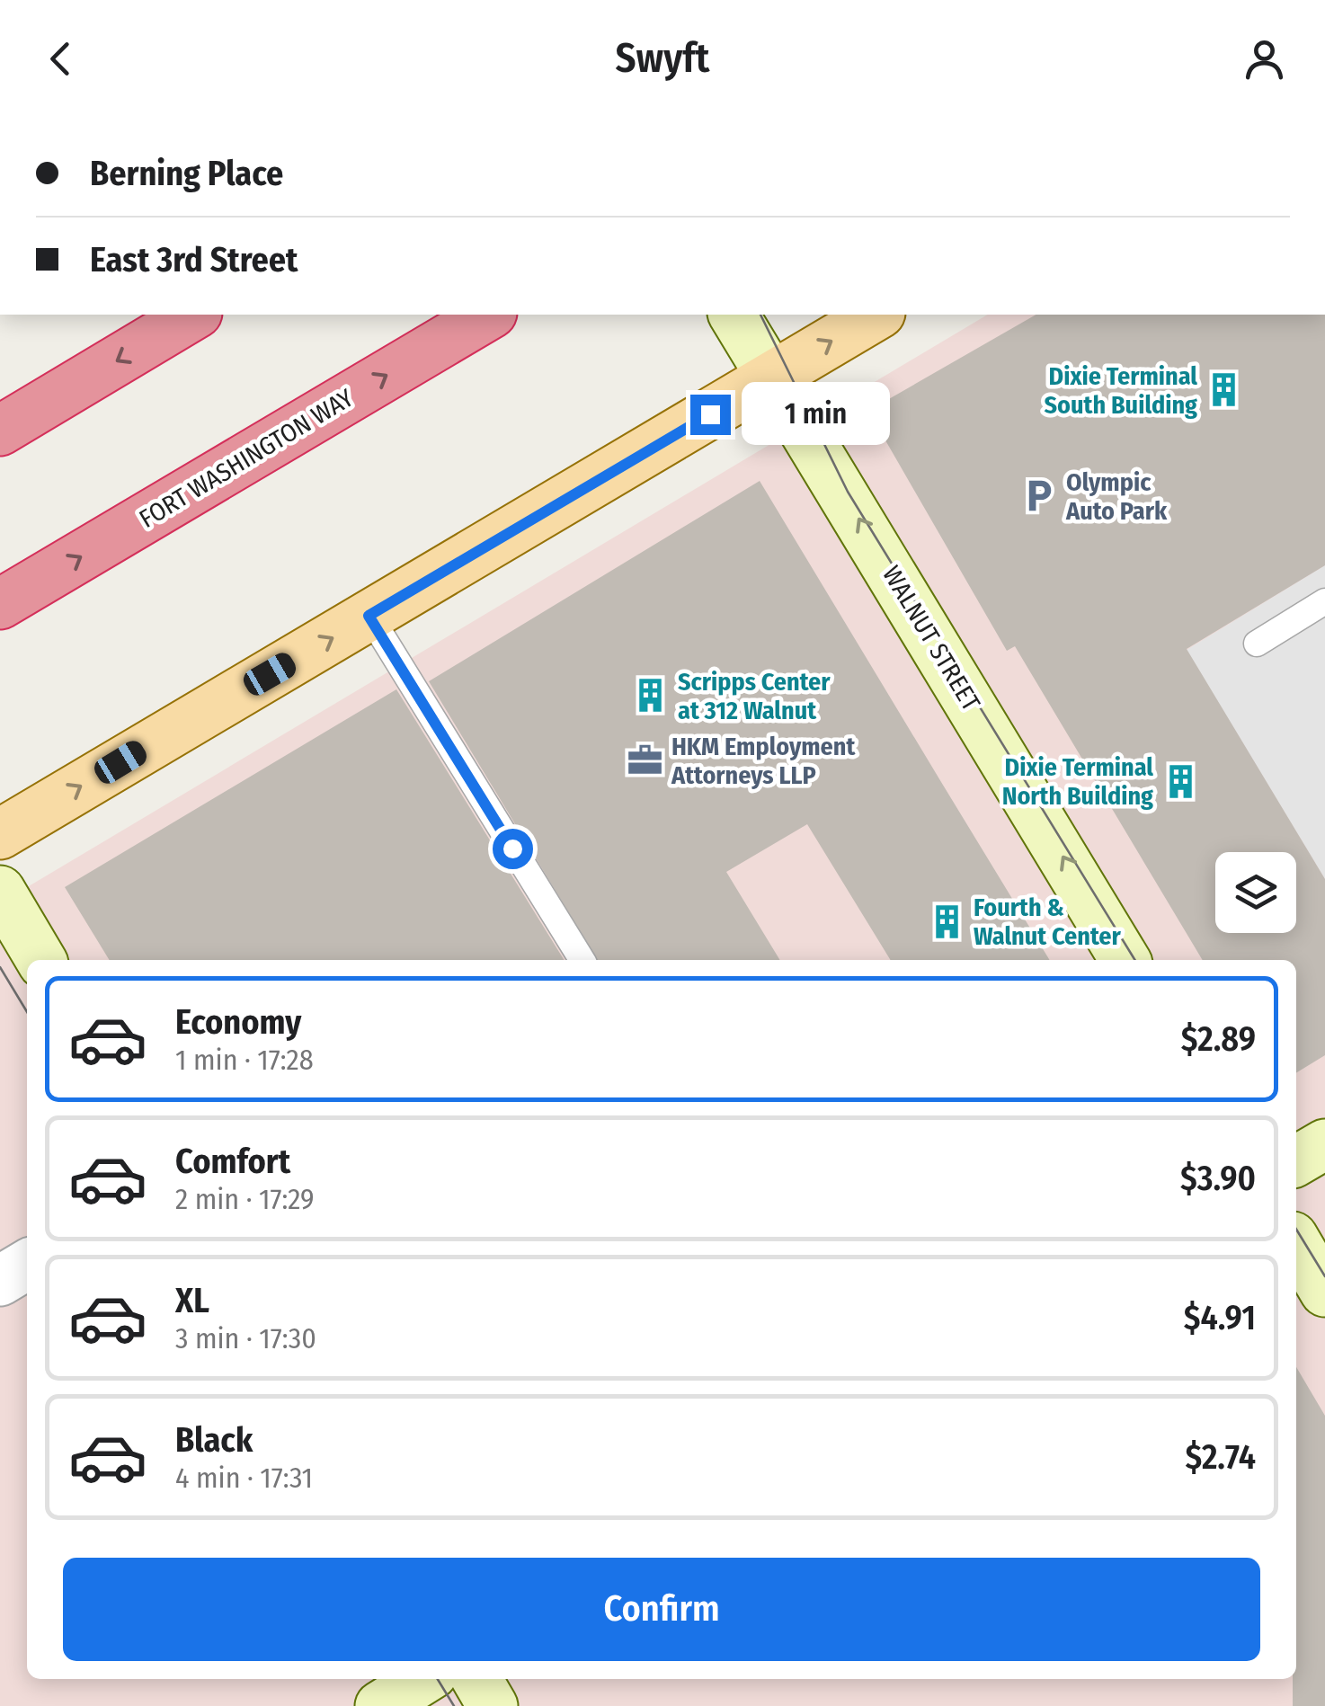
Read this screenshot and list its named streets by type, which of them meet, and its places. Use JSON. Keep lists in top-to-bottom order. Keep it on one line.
{"streets":{"highway":["FORT WASHINGTON WAY"],"street":["WALNUT STREET"]},"one_way":["WALNUT STREET"],"places":{"building":["Dixie Terminal South Building","Scripps Center at 312 Walnut","Dixie Terminal North Building","Fourth & Walnut Center"],"parking":["Olympic Auto Park"],"office":["HKM Employment Attorneys LLP"]},"page":{"header":"Swyft","banner":["Berning Place","East 3rd Street"],"bubble":"1 min","list":[{"name":"Economy","note":"1 min · 17:28","value":"$2.89"},{"name":"Comfort","note":"2 min · 17:29","value":"$3.90"},{"name":"XL","note":"3 min · 17:30","value":"$4.91"},{"name":"Black","note":"4 min · 17:31","value":"$2.74"}],"buttons":"Confirm"}}
